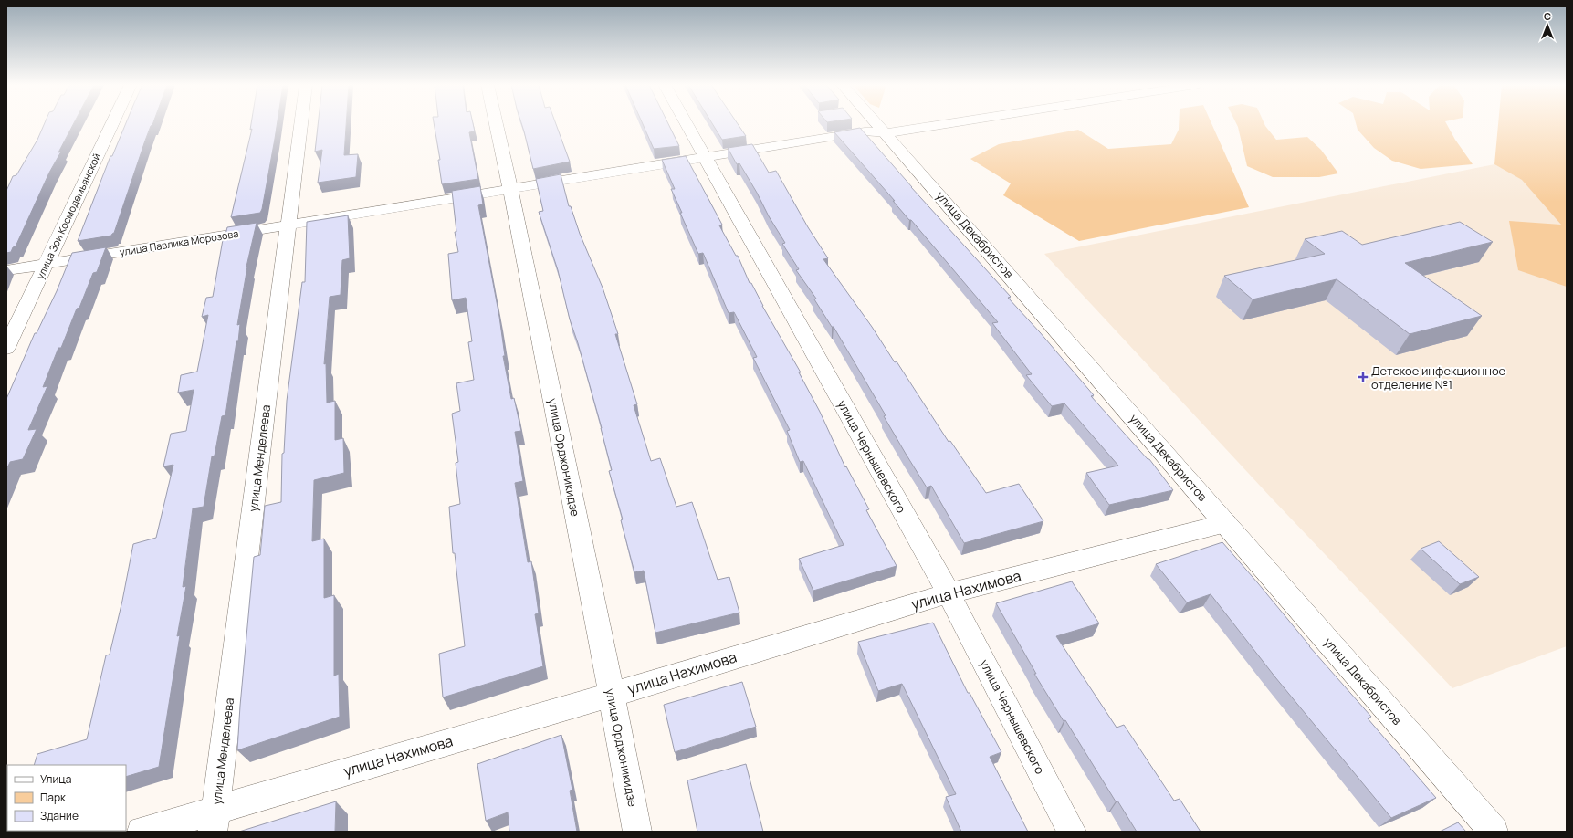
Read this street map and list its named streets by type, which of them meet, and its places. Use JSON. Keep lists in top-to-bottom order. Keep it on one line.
{"streets":{"street":["улица Зои Космодемьянской","улица Декабристов","улица Павлика Морозова","улица Чернышевского","улица Орджоникидзе","улица Менделеева","улица Нахимова"]},"crossings":[["улица Зои Космодемьянской","улица Павлика Морозова"],["улица Декабристов","улица Павлика Морозова"],["улица Декабристов","улица Нахимова"],["улица Павлика Морозова","улица Чернышевского"],["улица Павлика Морозова","улица Орджоникидзе"],["улица Павлика Морозова","улица Менделеева"],["улица Чернышевского","улица Нахимова"],["улица Орджоникидзе","улица Нахимова"],["улица Менделеева","улица Нахимова"]],"places":{"health":["Детское инфекционное отделение №1"]},"legend":["Улица","Парк","Здание"],"north":"top"}
